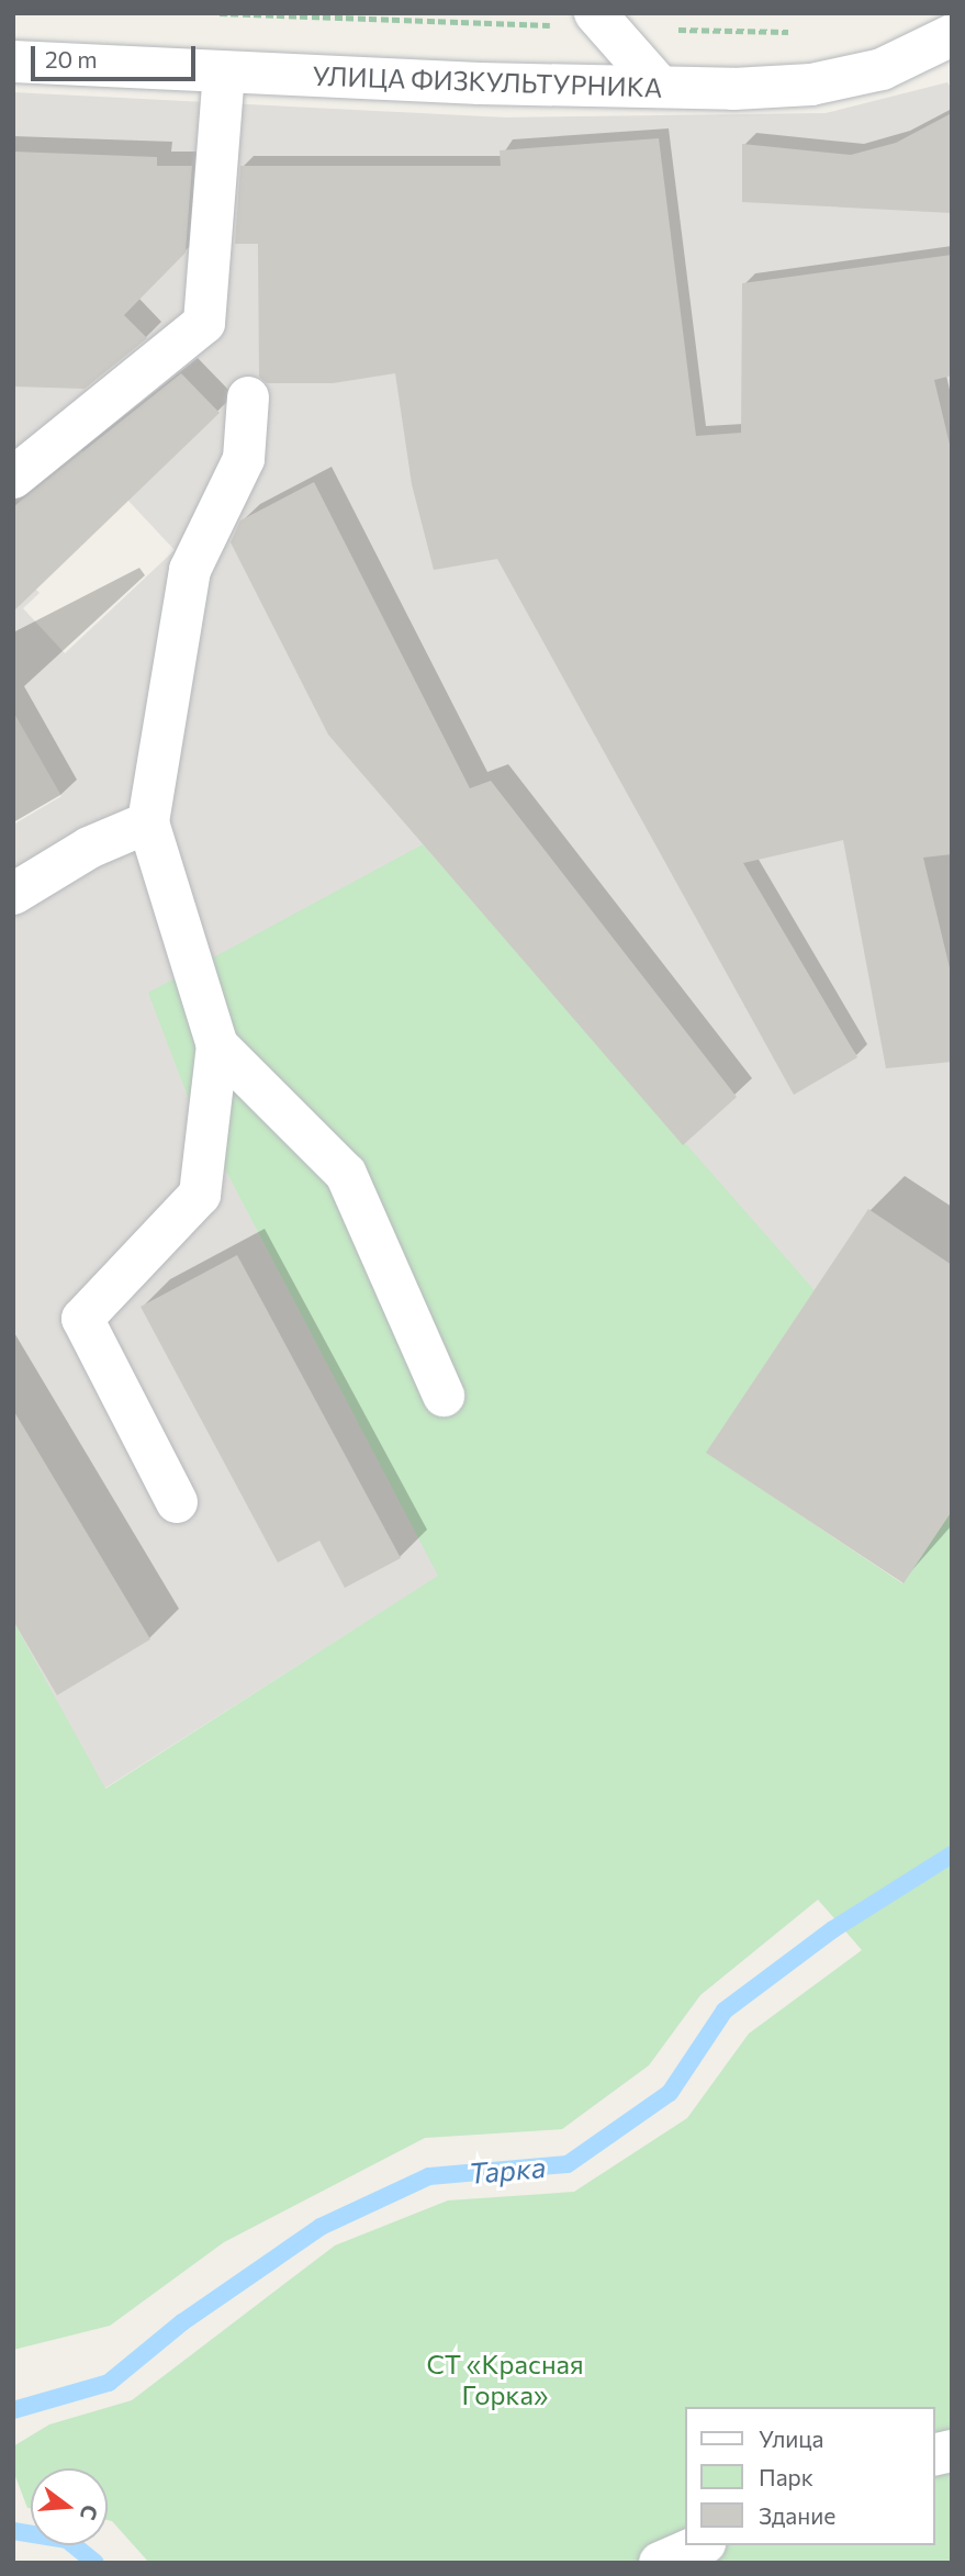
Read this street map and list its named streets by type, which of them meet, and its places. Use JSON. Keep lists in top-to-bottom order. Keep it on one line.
{"streets":{"street":["УЛИЦА ФИЗКУЛЬТУРНИКА"]},"water":["Тарка"],"parks":["СТ «Красная Горка»"],"legend":["Улица","Парк","Здание"],"scale_bar":"20 m","north":"right"}
